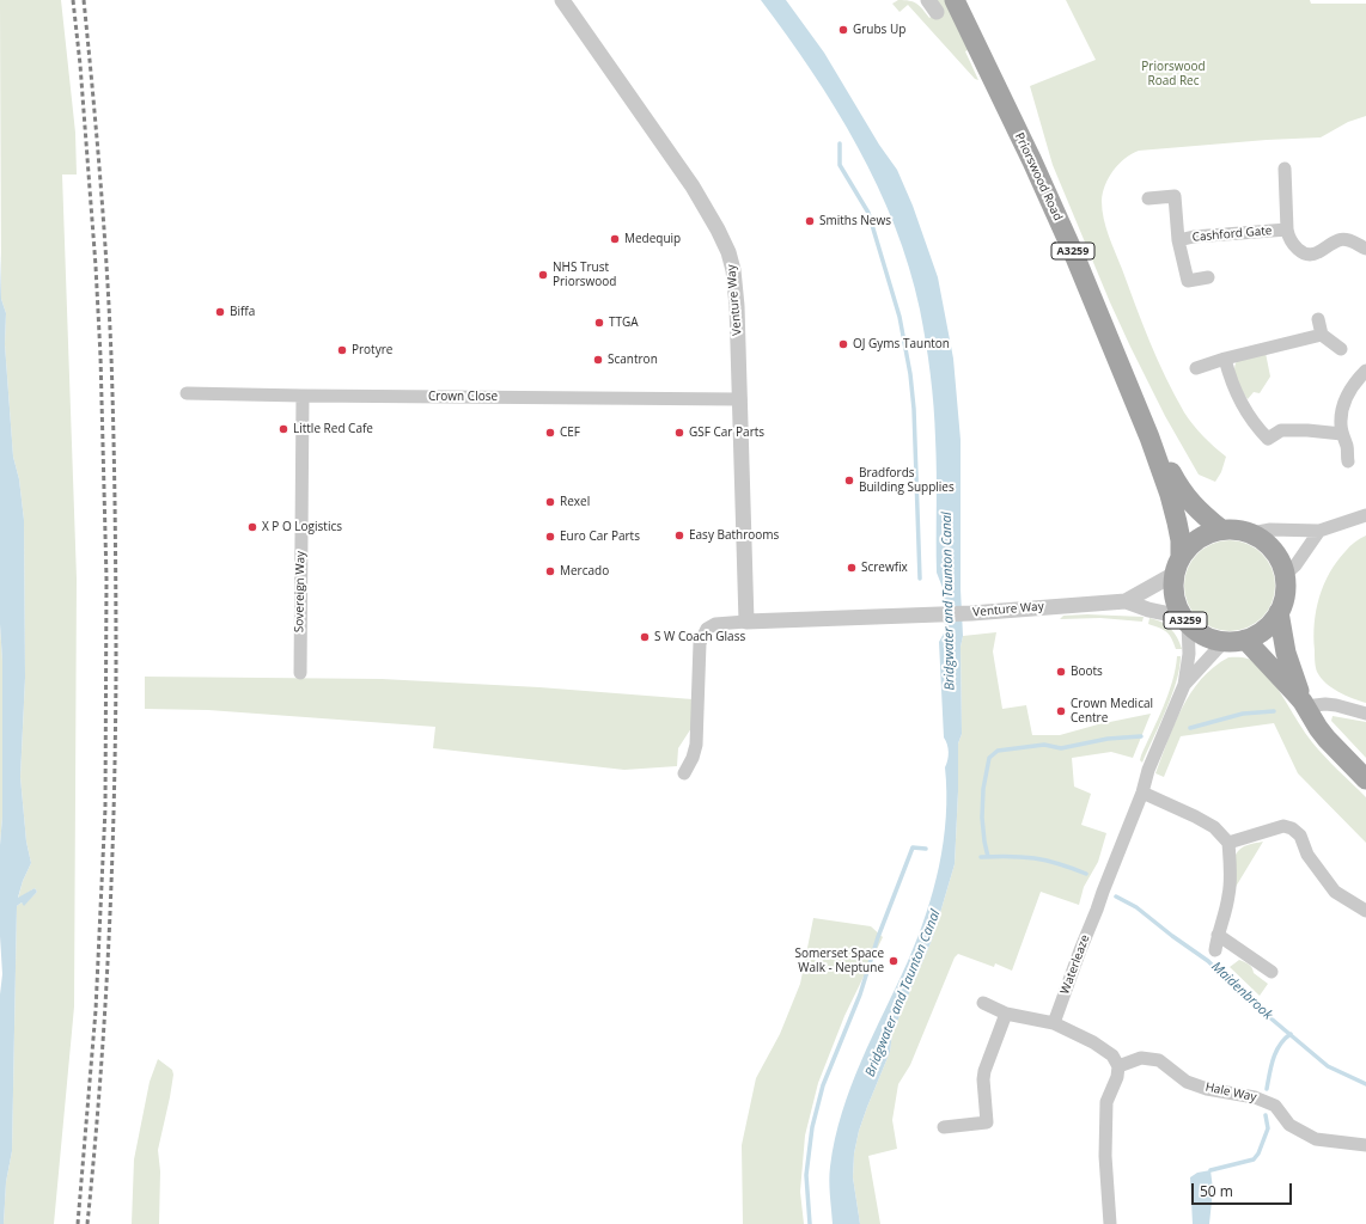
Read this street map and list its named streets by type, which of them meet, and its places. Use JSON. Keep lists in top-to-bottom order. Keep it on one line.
{"streets":{"main road":["Priorswood Road","A3259"],"street":["Cashford Gate","Venture Way","Crown Close","Sovereign Way","Waterleaze","Hale Way"]},"crossings":[["Priorswood Road","A3259"],["Priorswood Road","Venture Way"],["Priorswood Road","Waterleaze"],["A3259","Venture Way"],["A3259","Waterleaze"],["Venture Way","Crown Close"],["Venture Way","Waterleaze"],["Crown Close","Sovereign Way"]],"water":["Bridgwater and Taunton Canal","Maidenbrook"],"parks":["Priorswood Road Rec"],"places":["Grubs Up","Smiths News","Medequip","NHS Trust Priorswood","Biffa","TTGA","OJ Gyms Taunton","Protyre","Scantron","Little Red Cafe","CEF","GSF Car Parts","Bradfords Building Supplies","Rexel","X P O Logistics","Easy Bathrooms","Euro Car Parts","Screwfix","Mercado","S W Coach Glass","Boots","Crown Medical Centre","Somerset Space Walk - Neptune"],"scale_bar":"50 m"}
